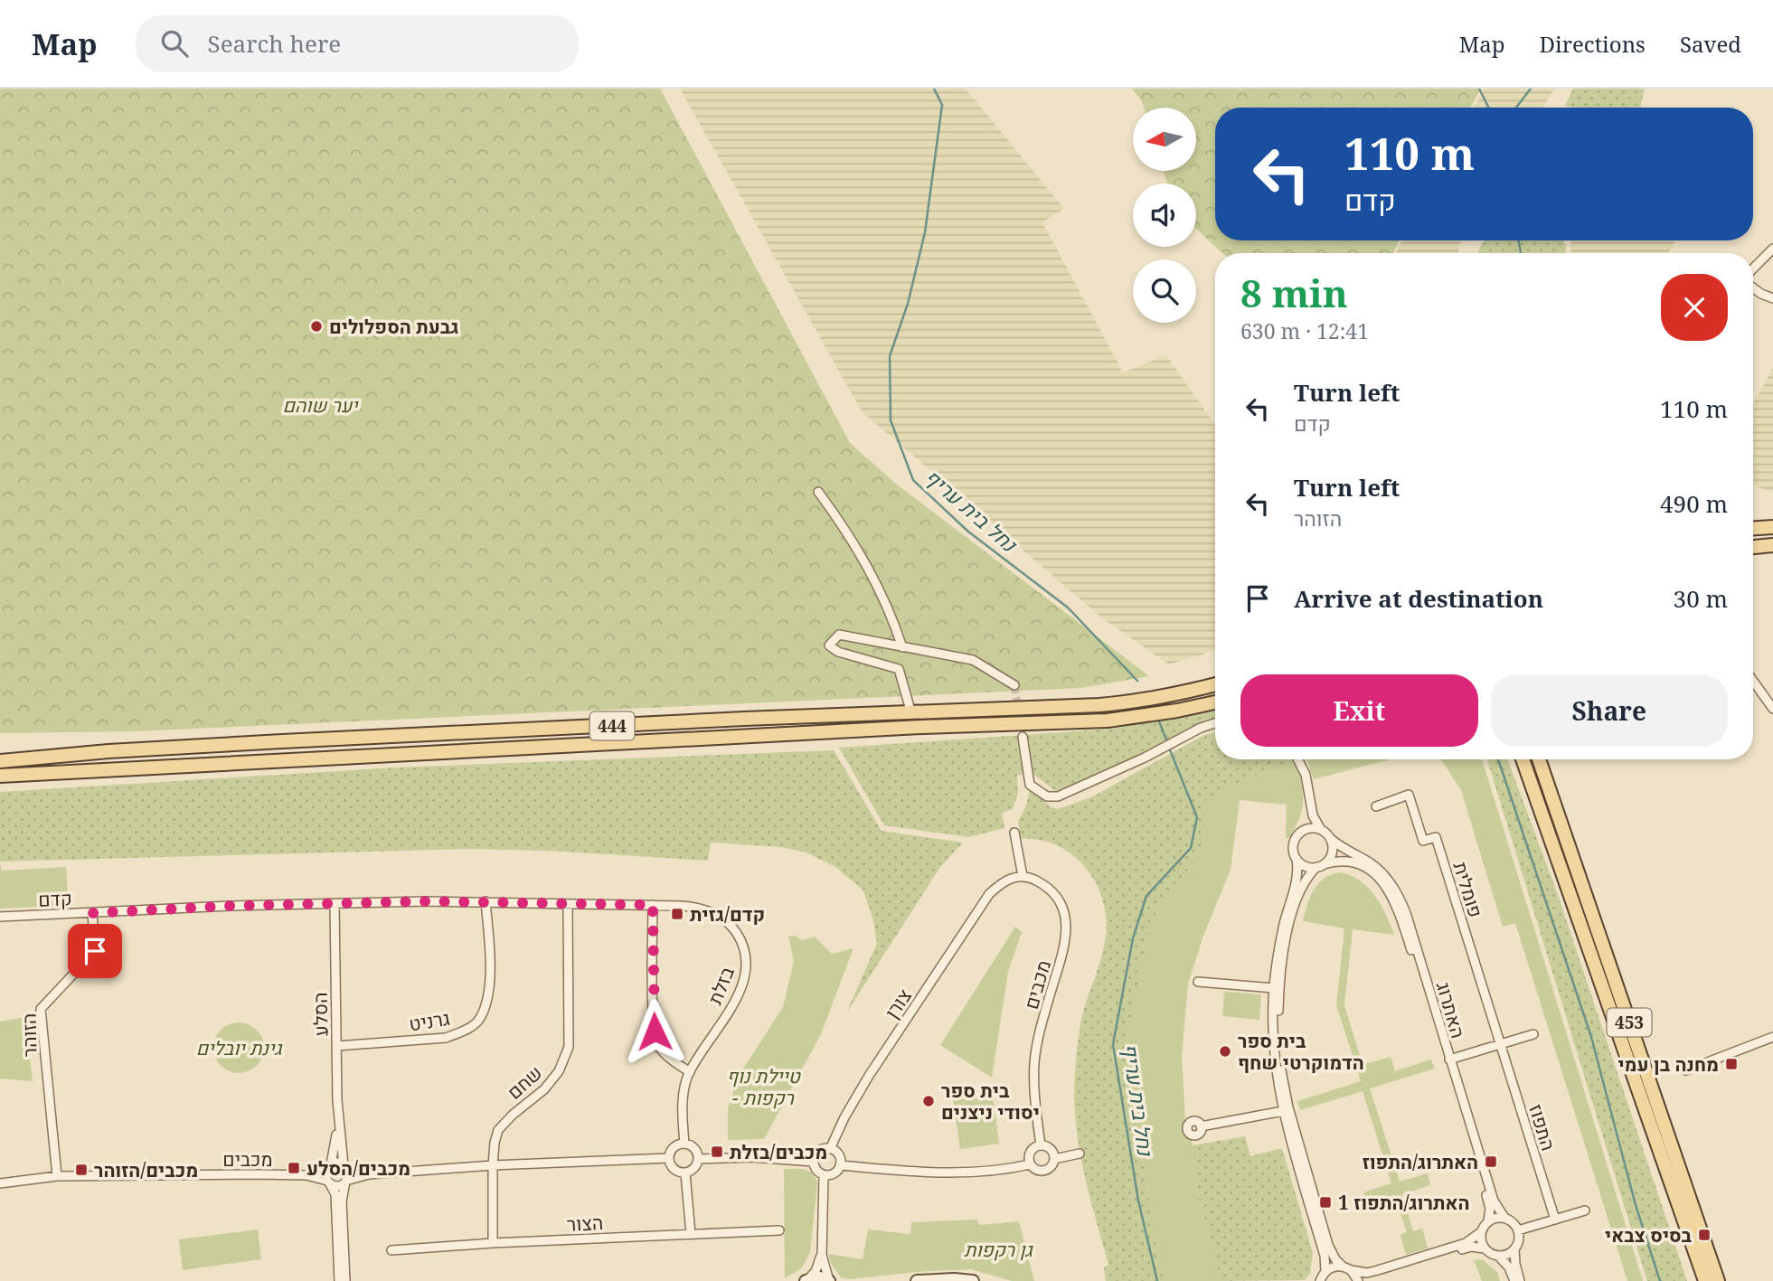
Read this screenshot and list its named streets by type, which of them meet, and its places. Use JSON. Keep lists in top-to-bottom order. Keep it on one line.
{"streets":{"main road":["444","453"],"street":["פומלית","קדם","מכבים","בזלת","צורן","האתרוג","הסלע","גרניט","הזוהר","שחם","התפוז","הצור"]},"crossings":[["פומלית","התפוז"],["קדם","בזלת"],["קדם","הסלע"],["קדם","גרניט"],["קדם","הזוהר"],["קדם","שחם"],["מכבים","צורן"],["מכבים","הסלע"],["מכבים","הזוהר"],["הסלע","גרניט"],["שחם","הצור"]],"water":["נחל בית עריף"],"parks":["יער שוהם","גינת יובלים","טיילת נוף - רקפות","גן רקפות"],"places":{"other":["גבעת הספלולים","בית ספר הדמוקרטי שחף","בית ספר יסודי ניצנים"],"transit":["קדם/גזית","מחנה בן עמי","מכבים/בזלת","האתרוג/התפוז","מכבים/הסלע","מכבים/הזוהר","האתרוג/התפוז 1","בסיס צבאי"]},"north":"left","page":{"header":"Map","search":"Search here","nav":["Map","Directions","Saved"],"turn":["110 m","קדם"],"heading":["8 min","630 m · 12:41"],"list":[{"name":"Turn left","note":"קדם","value":"110 m"},{"name":"Turn left","note":"הזוהר","value":"490 m"},{"name":"Arrive at destination","value":"30 m"}],"buttons":["Exit","Share"]}}
